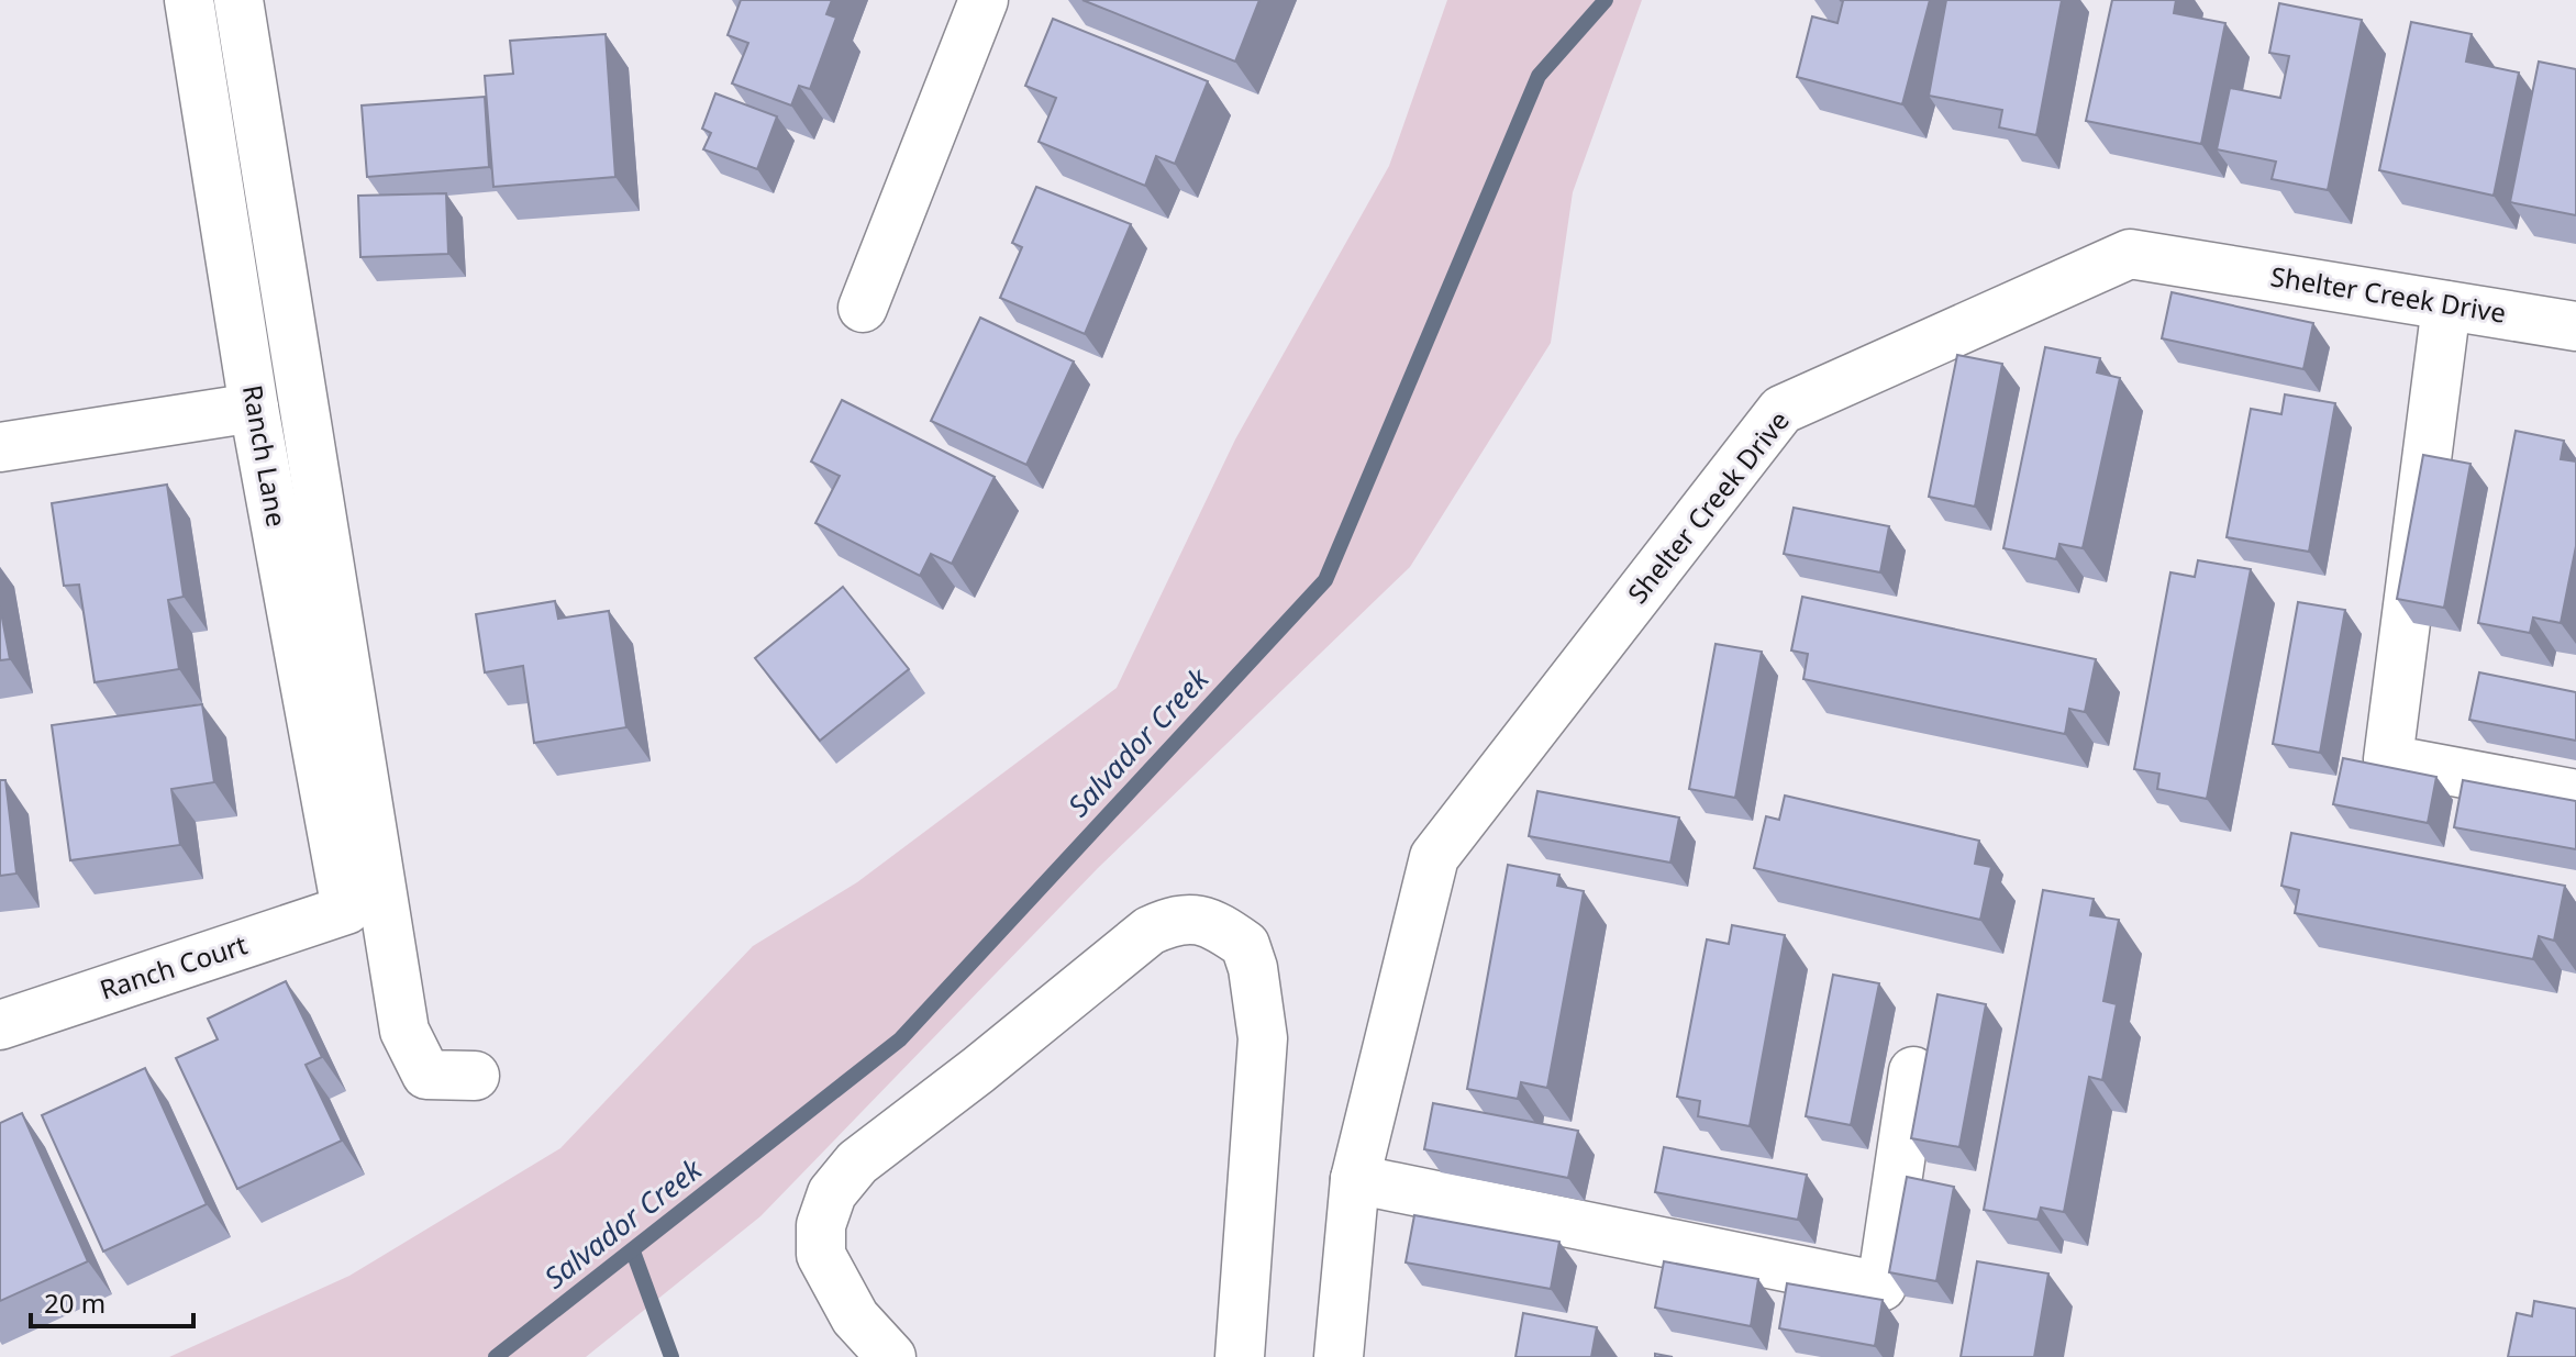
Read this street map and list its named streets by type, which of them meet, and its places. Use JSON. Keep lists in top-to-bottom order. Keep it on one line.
{"streets":{"street":["Shelter Creek Drive","Ranch Lane","Ranch Court"]},"crossings":[["Ranch Lane","Ranch Court"]],"water":["Salvador Creek"],"scale_bar":"20 m"}
